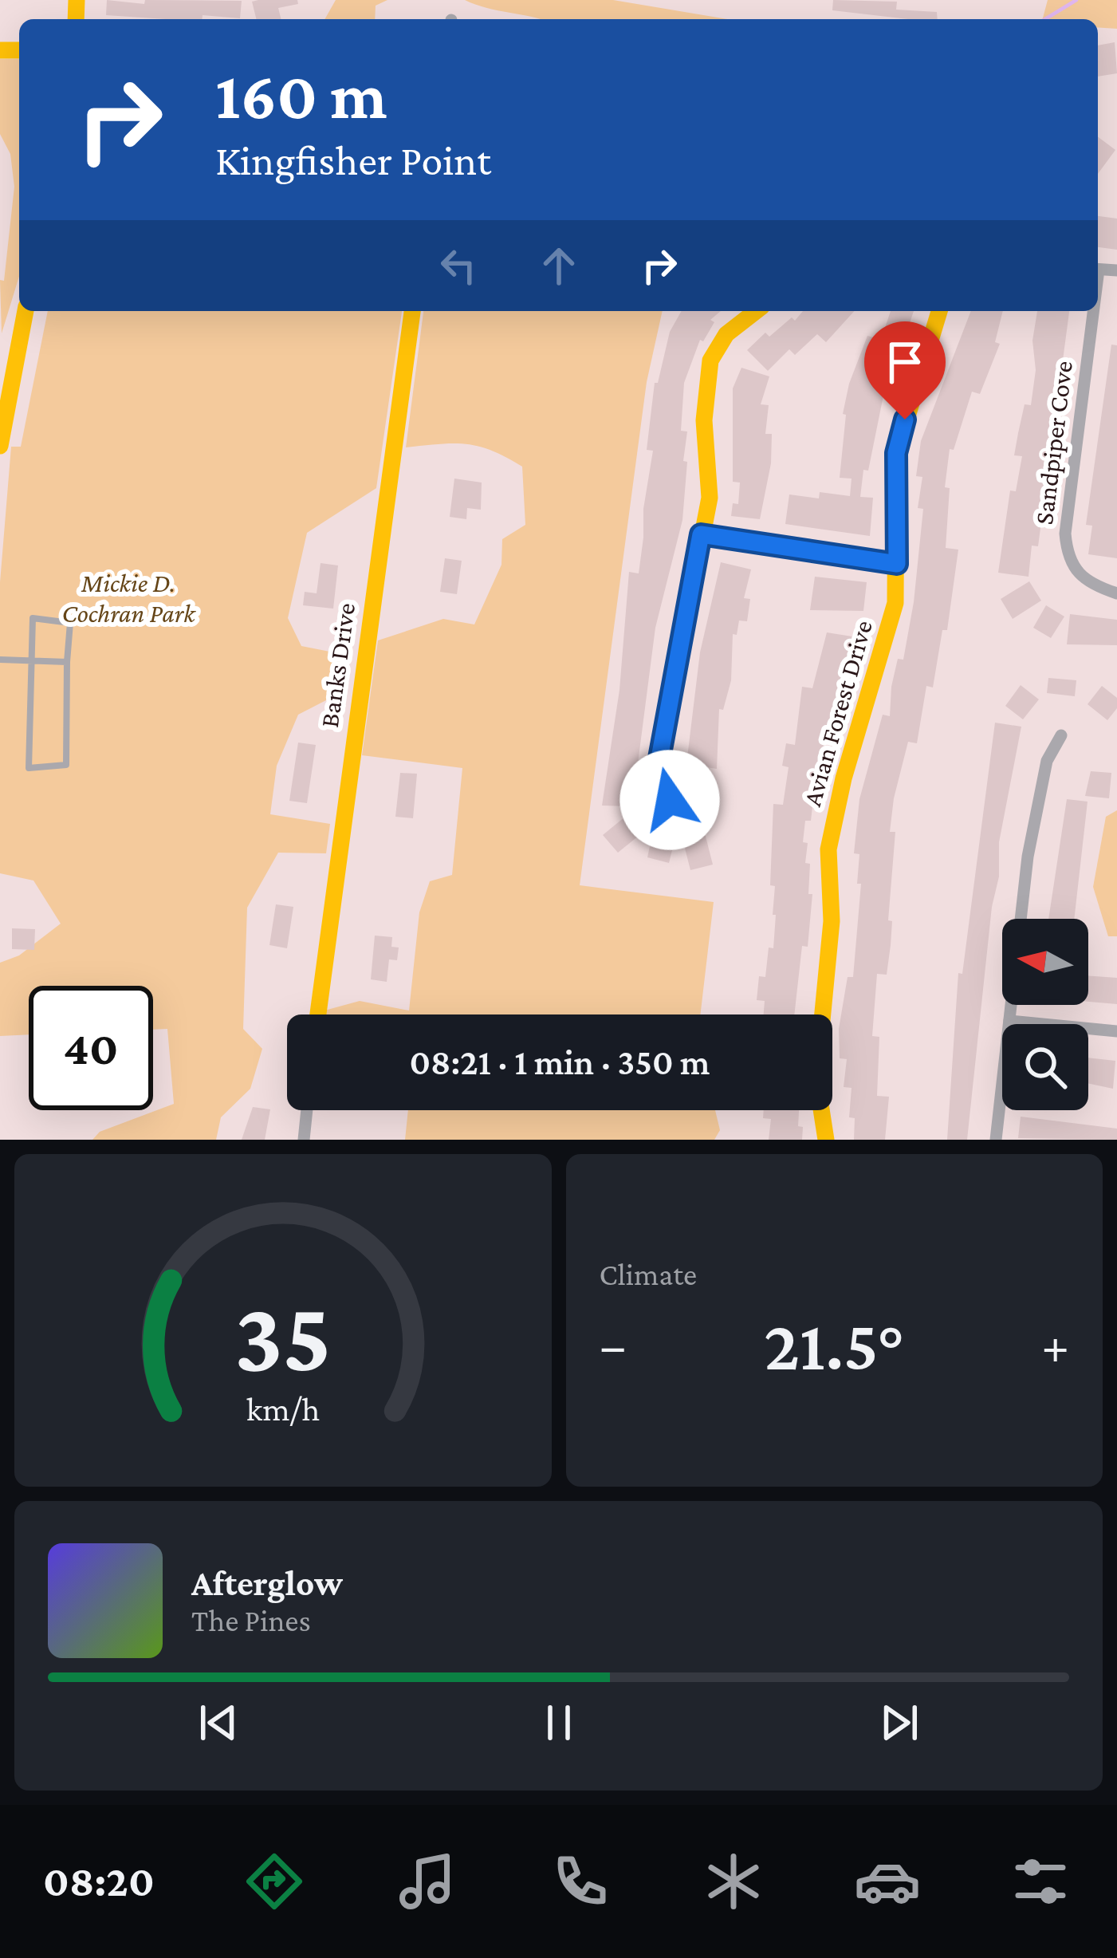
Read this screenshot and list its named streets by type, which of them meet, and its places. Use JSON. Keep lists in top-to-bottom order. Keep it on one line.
{"streets":{"street":["Sandpiper Cove","Banks Drive","Avian Forest Drive"]},"parks":["Mickie D. Cochran Park"],"north":"left","page":{"turn":["160 m","Kingfisher Point"],"limit":"40","trip":"08:21 · 1 min · 350 m","tile":"Climate","heat":["−","21.5°","+"],"song":["Afterglow","The Pines"],"tabs":"08:20","gauge":["35","km/h"]}}
